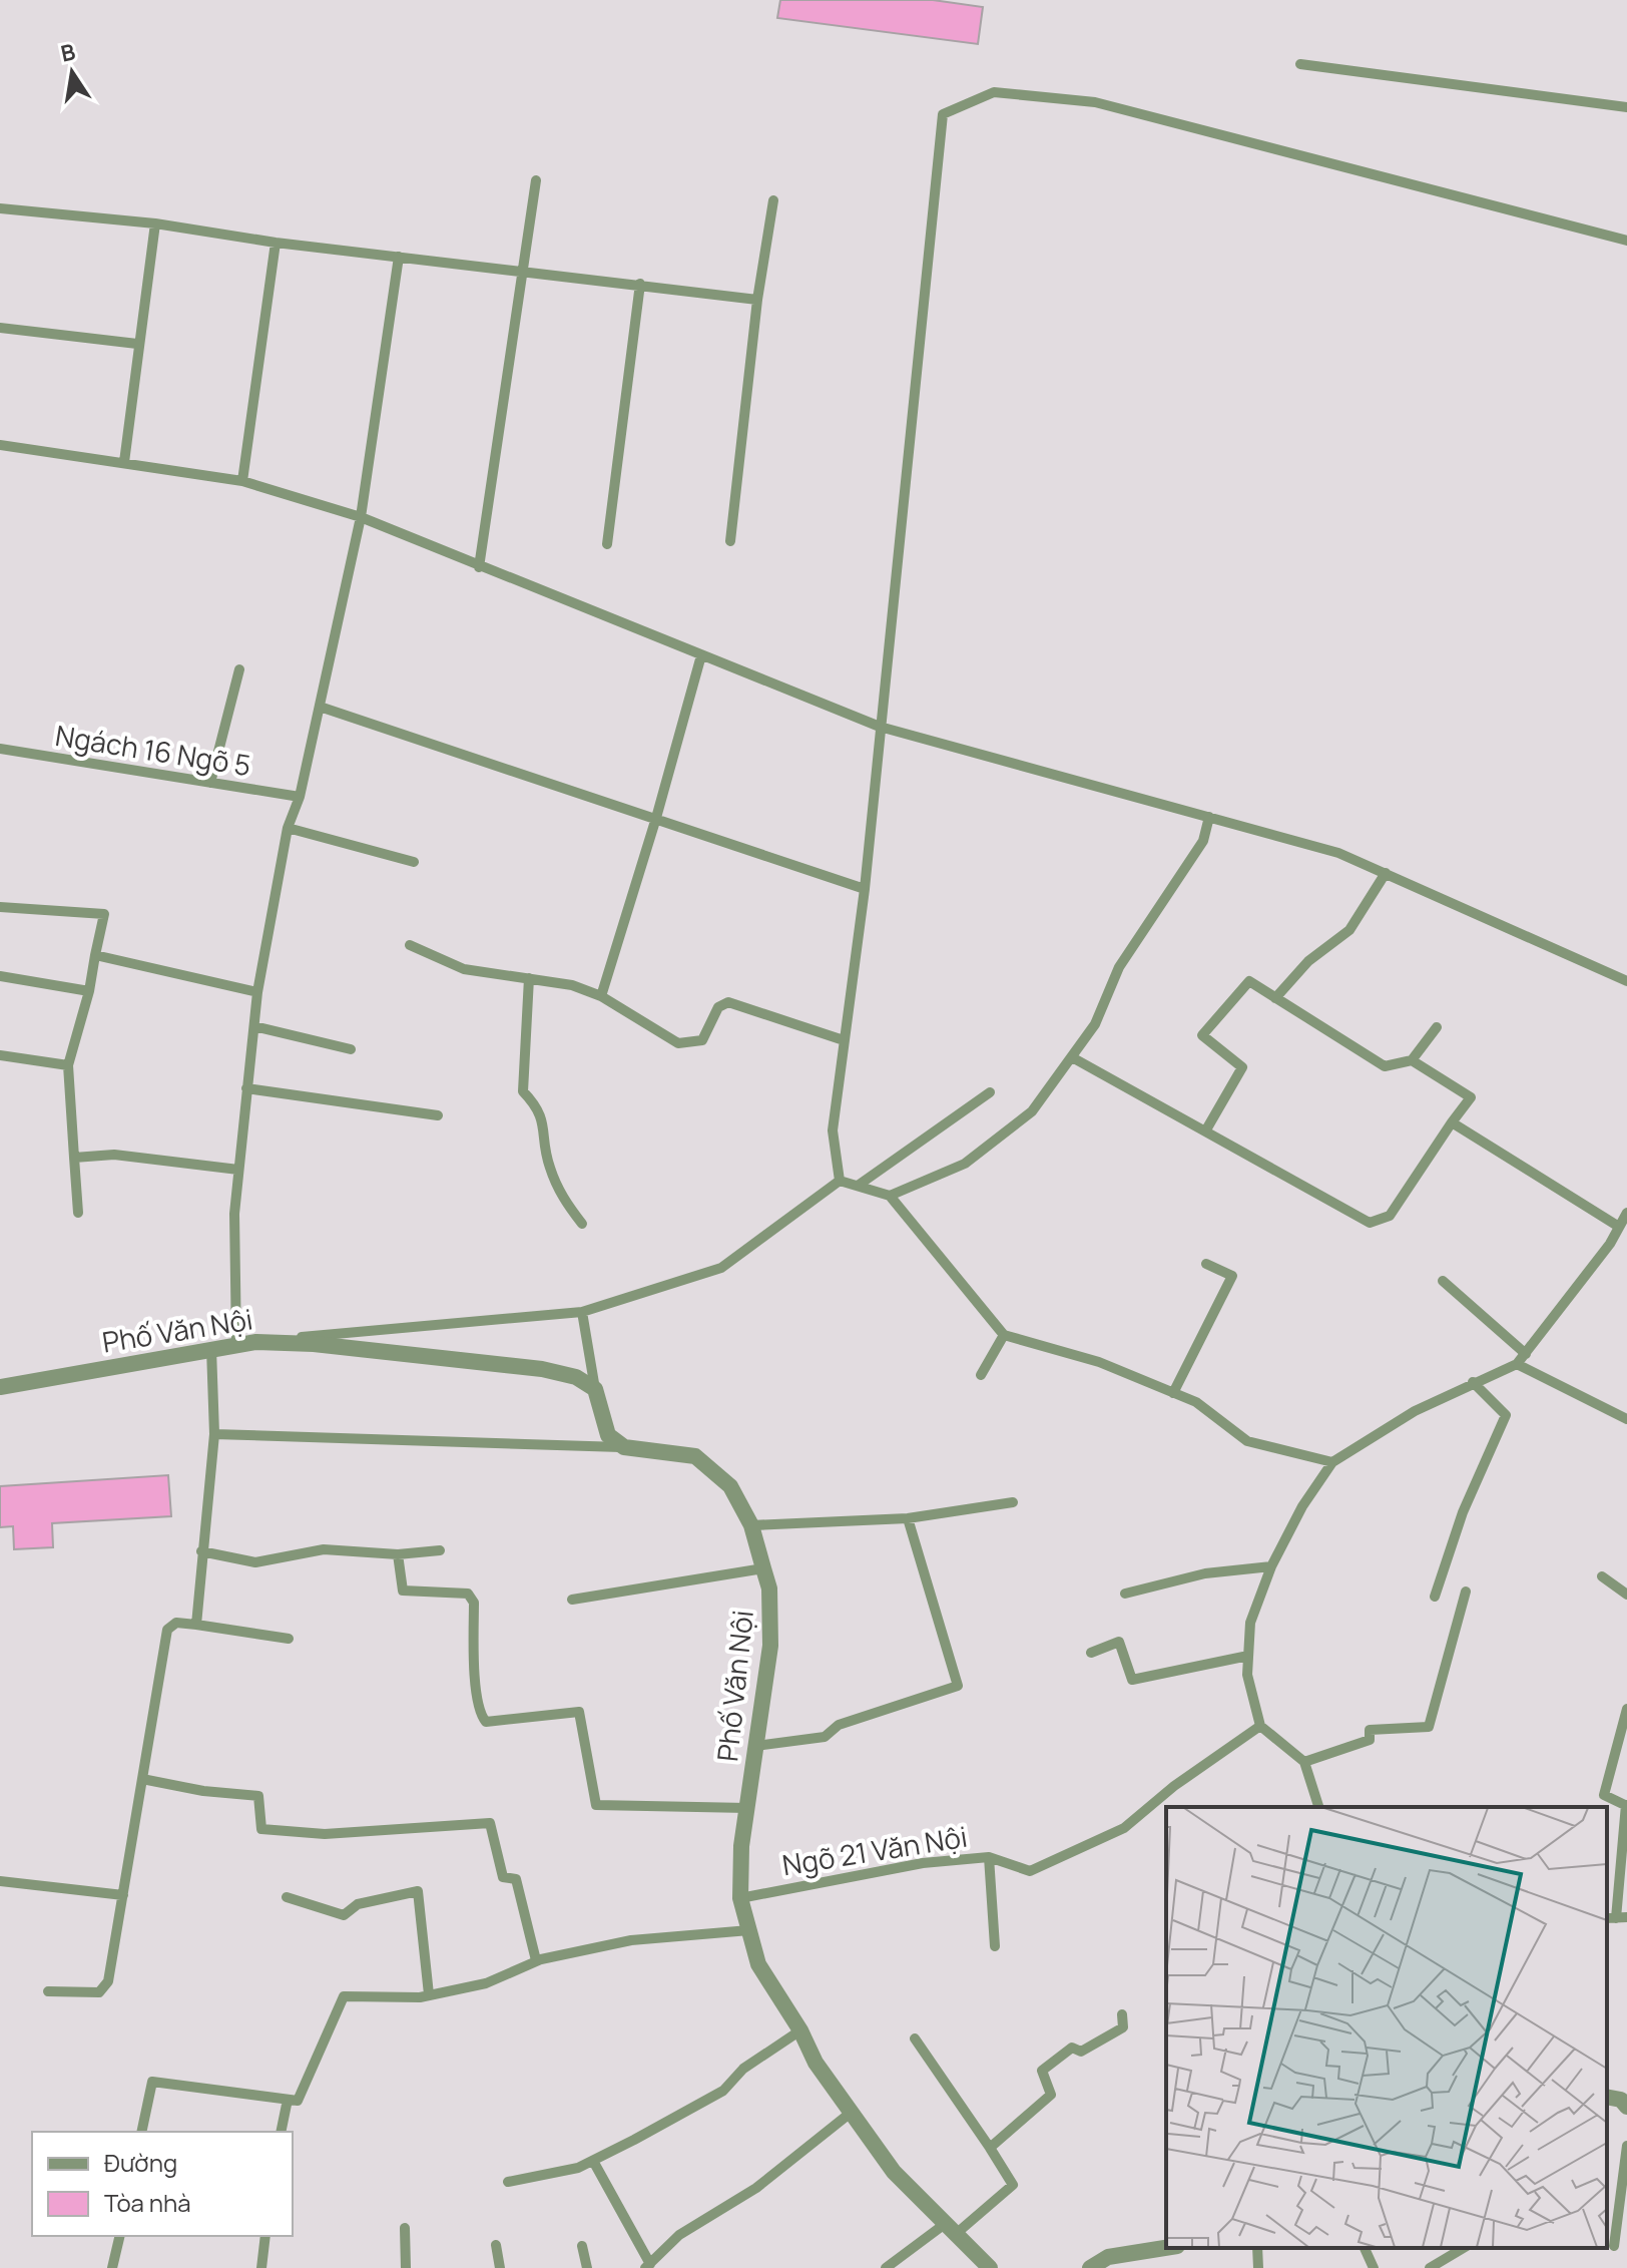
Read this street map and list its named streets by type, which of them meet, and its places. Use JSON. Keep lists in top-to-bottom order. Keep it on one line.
{"streets":{"street":["Phố Văn Nội"],"lane":["Ngách 16 Ngõ 5","Ngõ 21 Văn Nội"]},"crossings":[["Phố Văn Nội","Ngõ 21 Văn Nội"]],"legend":["Đường","Tòa nhà"],"north":"top"}
